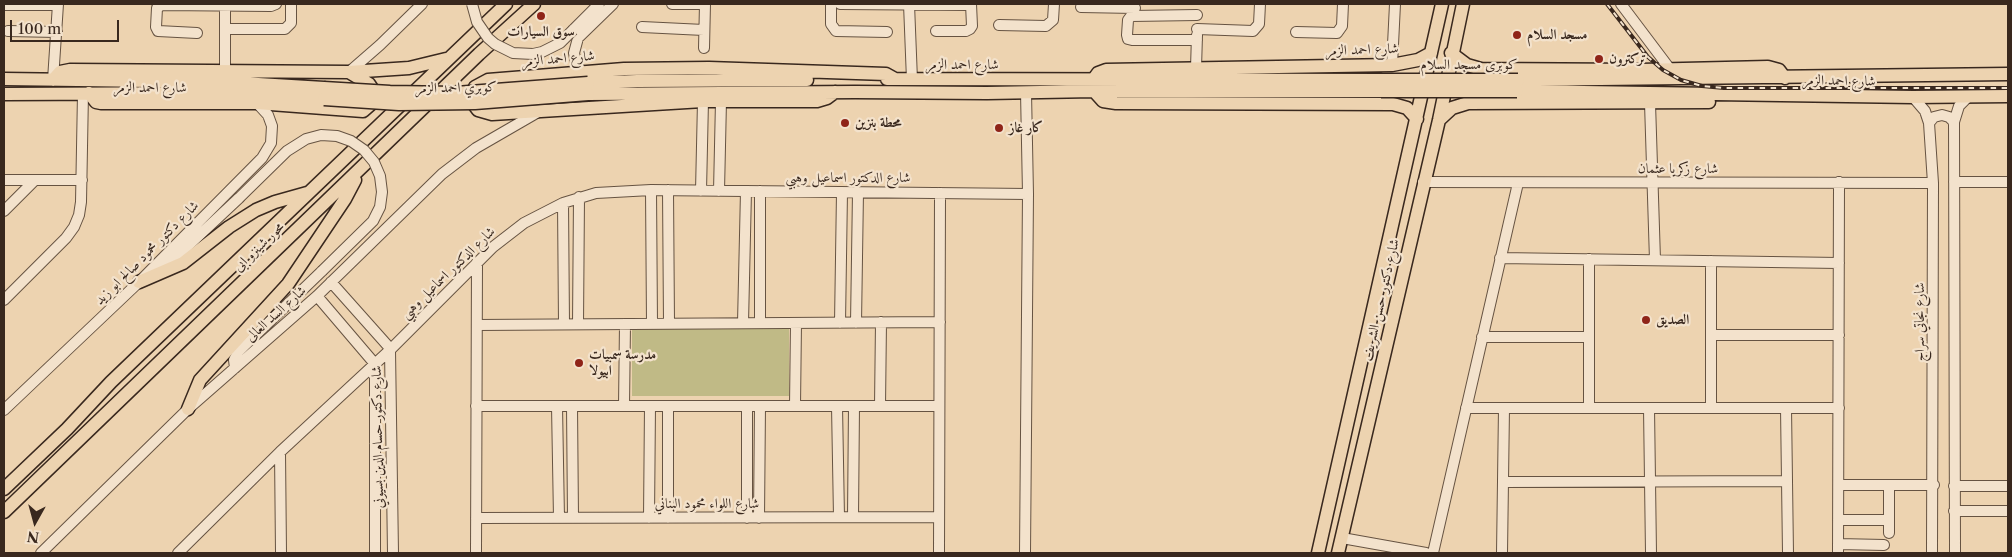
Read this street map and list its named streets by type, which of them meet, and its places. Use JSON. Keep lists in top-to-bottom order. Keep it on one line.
{"streets":{"main road":["شارع احمد الزمر","كوبرى مسجد السلام","كوبري احمد الزمر","محور شينزو ابى","شارع دكتور حسن الشريف"],"street":["شارع زكريا عثمان","شارع الدكتور اسماعيل وهبي","شارع دكتور محمود صالح ابو زيد","شارع السد العالى","شارع نجاتي سراج","شارع دكتور حسام الدين بسيوني","شارع اللواء محمود البناني"]},"crossings":[["شارع احمد الزمر","كوبرى مسجد السلام"],["شارع احمد الزمر","محور شينزو ابى"],["شارع احمد الزمر","شارع دكتور محمود صالح ابو زيد"],["شارع احمد الزمر","شارع دكتور حسن الشريف"],["شارع احمد الزمر","شارع السد العالى"],["شارع احمد الزمر","شارع نجاتي سراج"],["شارع زكريا عثمان","شارع دكتور حسن الشريف"],["شارع زكريا عثمان","شارع نجاتي سراج"],["شارع الدكتور اسماعيل وهبي","شارع دكتور حسام الدين بسيوني"],["شارع السد العالى","شارع دكتور حسام الدين بسيوني"]],"places":["سوق السيارات","مسجد السلام","تركترون","محطة بنزين","كار غاز","الصديق","مدرسة سمبيات ابيولا"],"scale_bar":"100 m","north":"bottom"}
